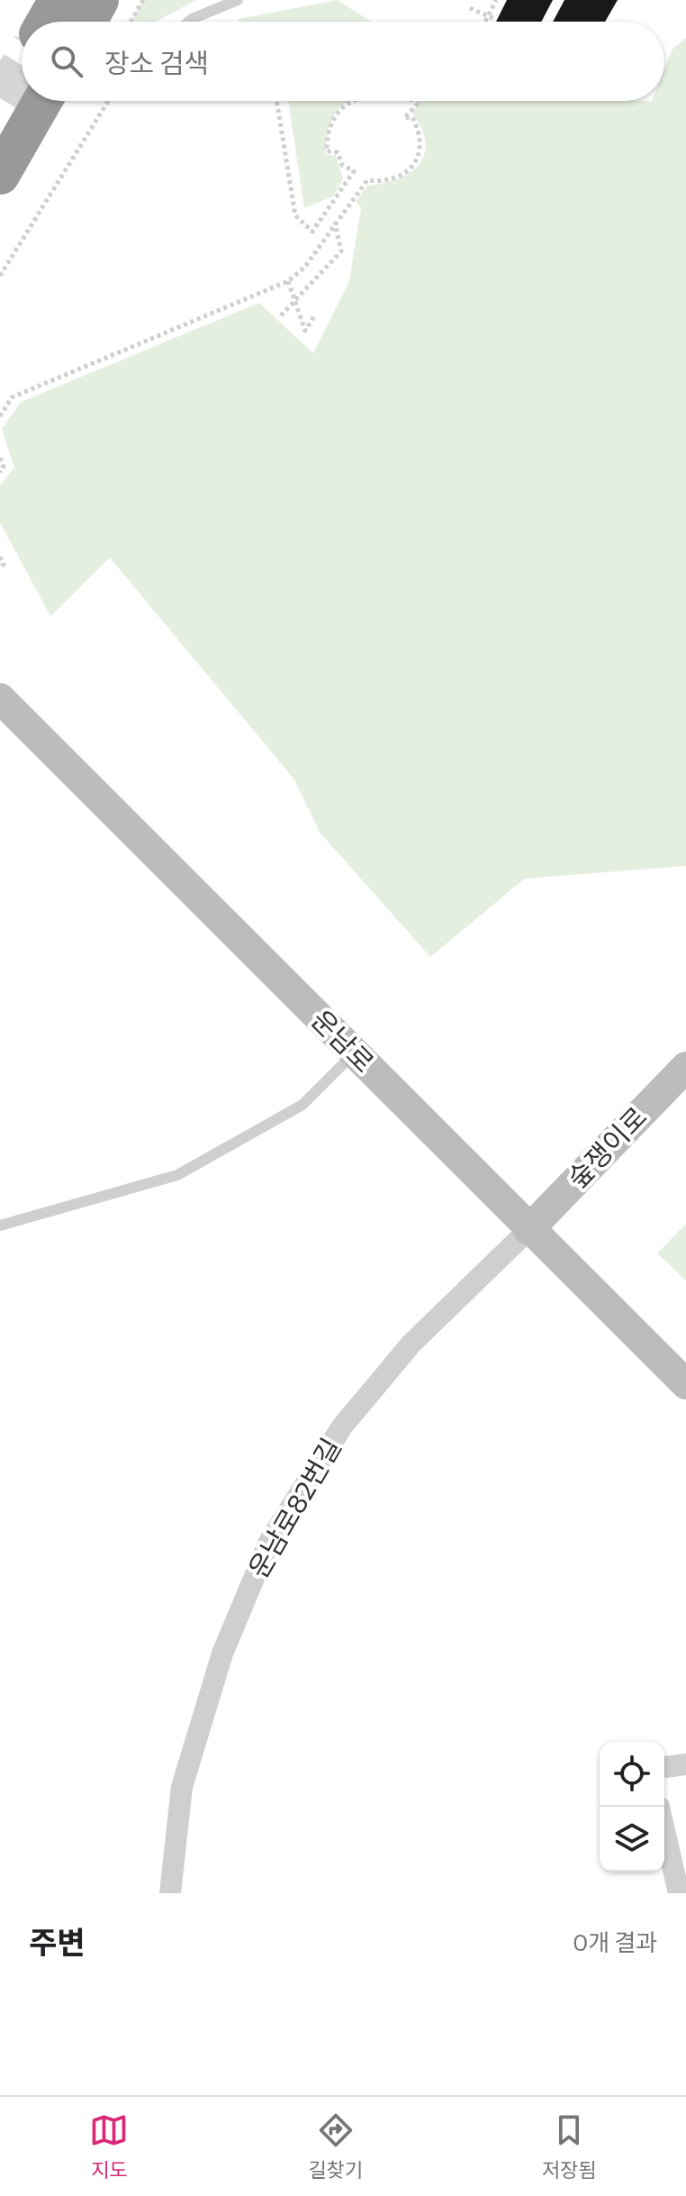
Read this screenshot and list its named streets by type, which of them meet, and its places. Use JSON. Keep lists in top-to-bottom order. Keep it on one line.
{"streets":{"street":["운남로","숲쟁이로","운남로82번길"]},"crossings":[["운남로","숲쟁이로"],["운남로","운남로82번길"],["숲쟁이로","운남로82번길"]],"page":{"search":"장소 검색","heading":["주변","0개 결과"],"nav":["지도","길찾기","저장됨"]}}
